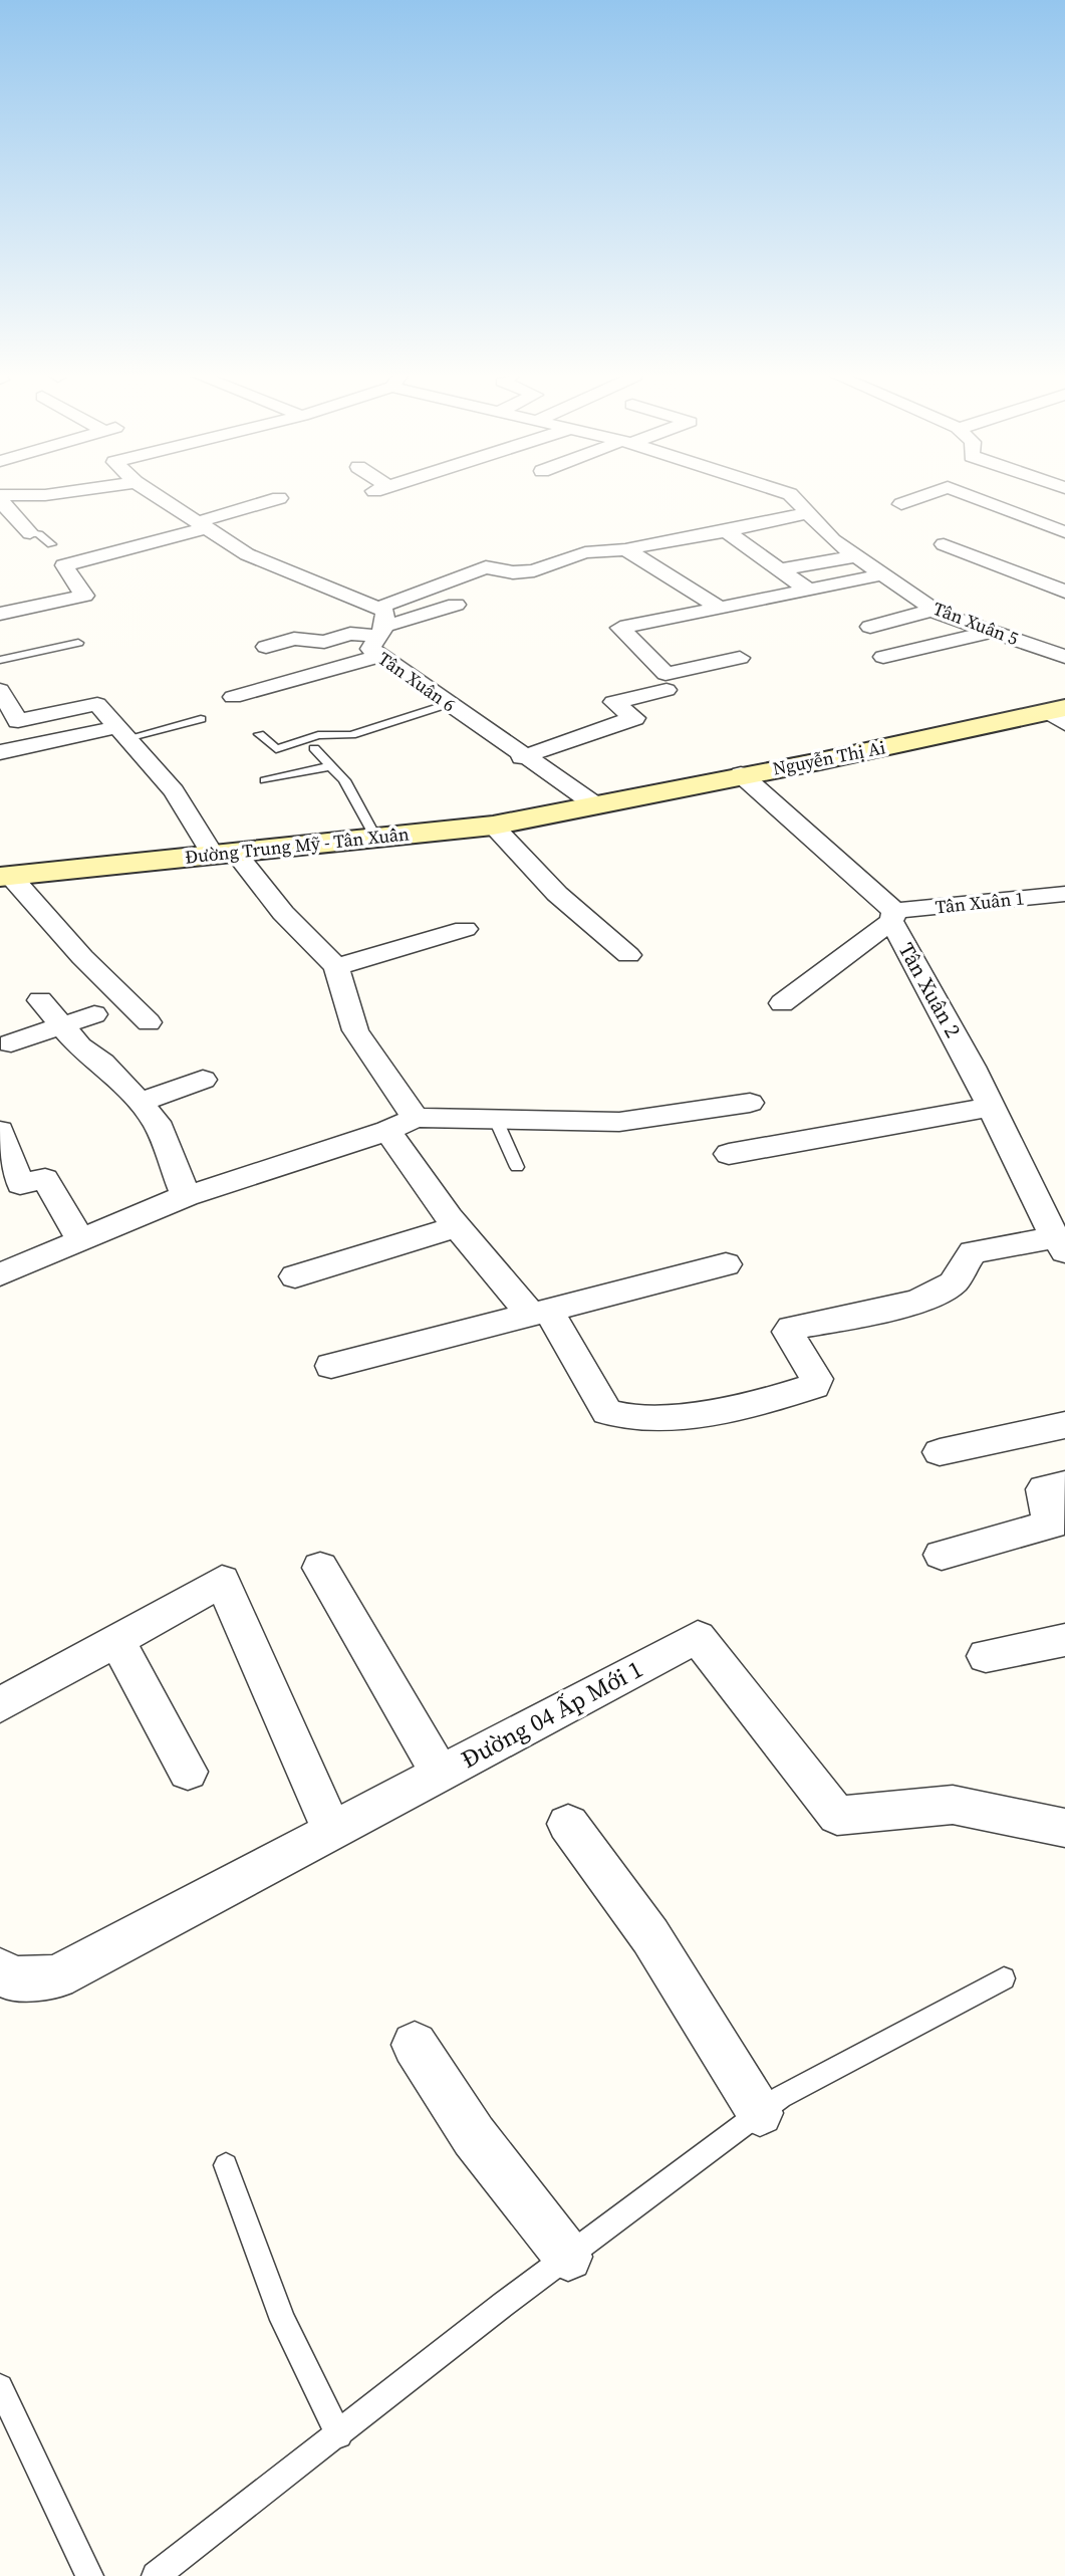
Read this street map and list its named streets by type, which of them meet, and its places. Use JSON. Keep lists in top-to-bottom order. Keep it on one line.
{"streets":{"street":["Tân Xuân 5","Tân Xuân 6","Nguyễn Thị Ai","Đường Trung Mỹ - Tân Xuân","Tân Xuân 1","Tân Xuân 2","Đường 04 Ấp Mới 1"]},"crossings":[["Tân Xuân 6","Nguyễn Thị Ai"],["Tân Xuân 6","Đường Trung Mỹ - Tân Xuân"],["Nguyễn Thị Ai","Đường Trung Mỹ - Tân Xuân"],["Nguyễn Thị Ai","Tân Xuân 2"],["Tân Xuân 1","Tân Xuân 2"]]}
